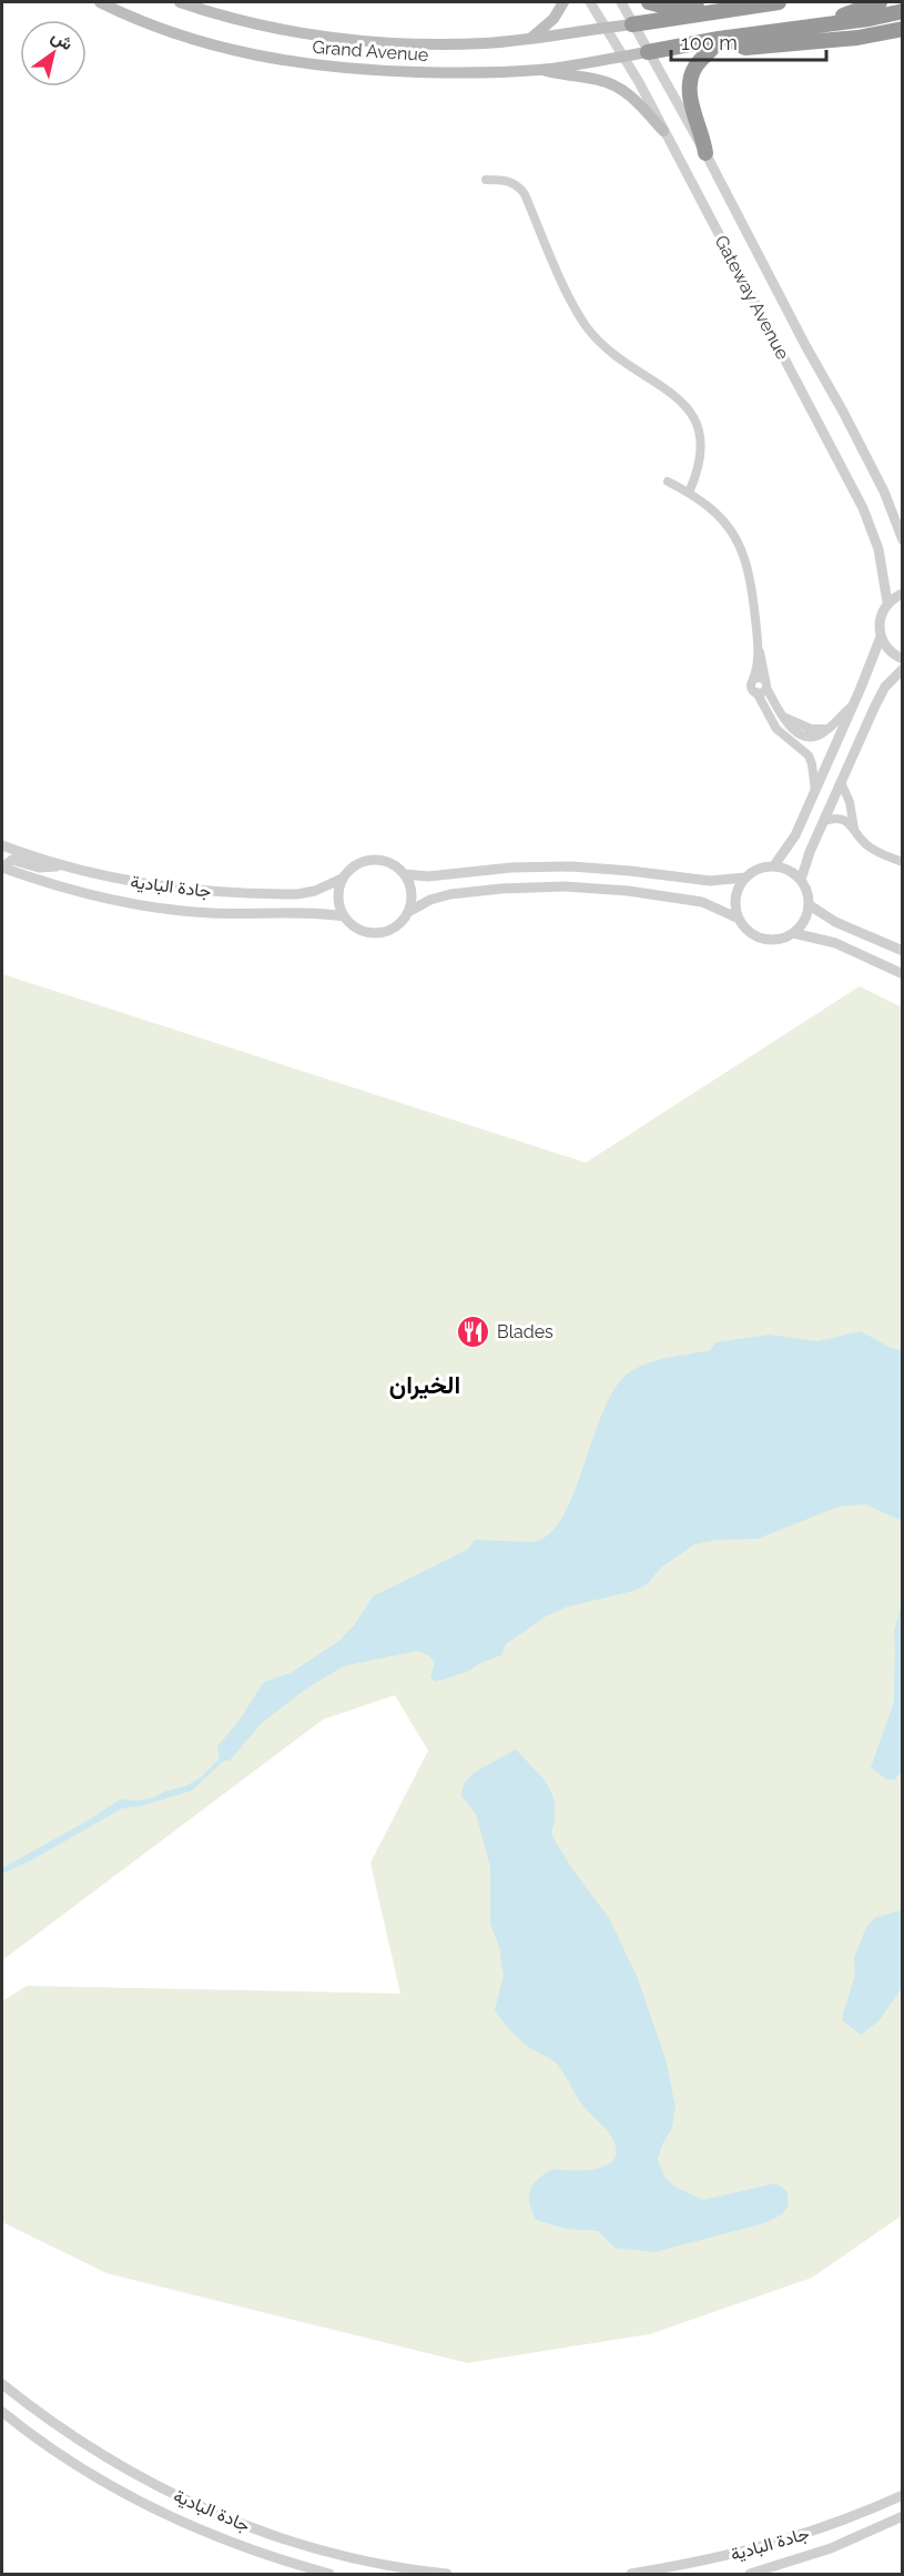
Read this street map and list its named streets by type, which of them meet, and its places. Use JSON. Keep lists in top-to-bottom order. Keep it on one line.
{"streets":{"main road":["Grand Avenue"],"street":["Gateway Avenue","جادة البادية"]},"crossings":[["Grand Avenue","Gateway Avenue"]],"districts":["الخيران"],"places":{"restaurant":["Blades"]},"scale_bar":"100 m","north":"top right"}
